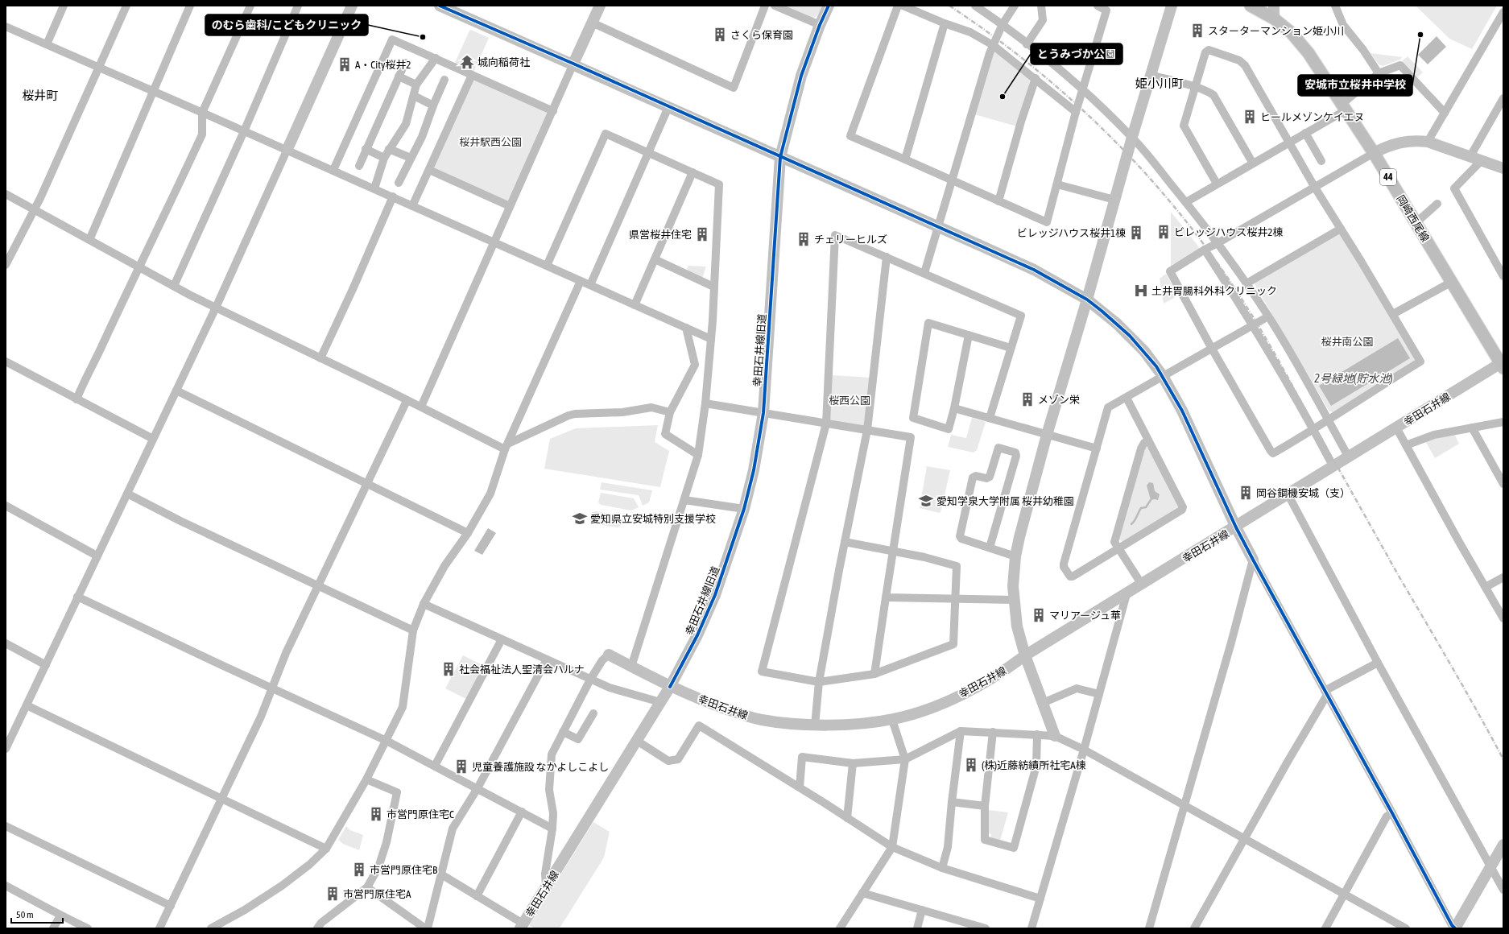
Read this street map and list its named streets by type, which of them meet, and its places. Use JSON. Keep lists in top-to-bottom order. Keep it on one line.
{"streets":{"main road":["44","岡崎西尾線"],"street":["幸田石井線旧道","幸田石井線"]},"crossings":[["岡崎西尾線","幸田石井線"],["幸田石井線旧道","幸田石井線"]],"districts":["姫小川町","桜井町"],"water":["2号緑地(貯水池)"],"parks":["桜井駅西公園","桜井南公園","桜西公園"],"places":{"building":["スターターマンション姫小川","さくら保育園","A・City桜井2","ヒールメゾンケイエヌ","ビレッジハウス桜井2棟","ビレッジハウス桜井1棟","県営桜井住宅","チェリーヒルズ","メゾン栄","岡谷鋼機安城（支）","マリアージュ華","社会福祉法人聖清会ハルナ","(株)近藤紡績所社宅A棟","児童養護施設 なかよしこよし","市営門原住宅C","市営門原住宅B","市営門原住宅A"],"other":["安城市立桜井中学校","のむら歯科/こどもクリニック","とうみづか公園"],"temple":["城向稲荷社"],"hospital":["土井胃腸科外科クリニック"],"school or university":["愛知学泉大学附属 桜井幼稚園","愛知県立安城特別支援学校"]},"scale_bar":"50 m"}
